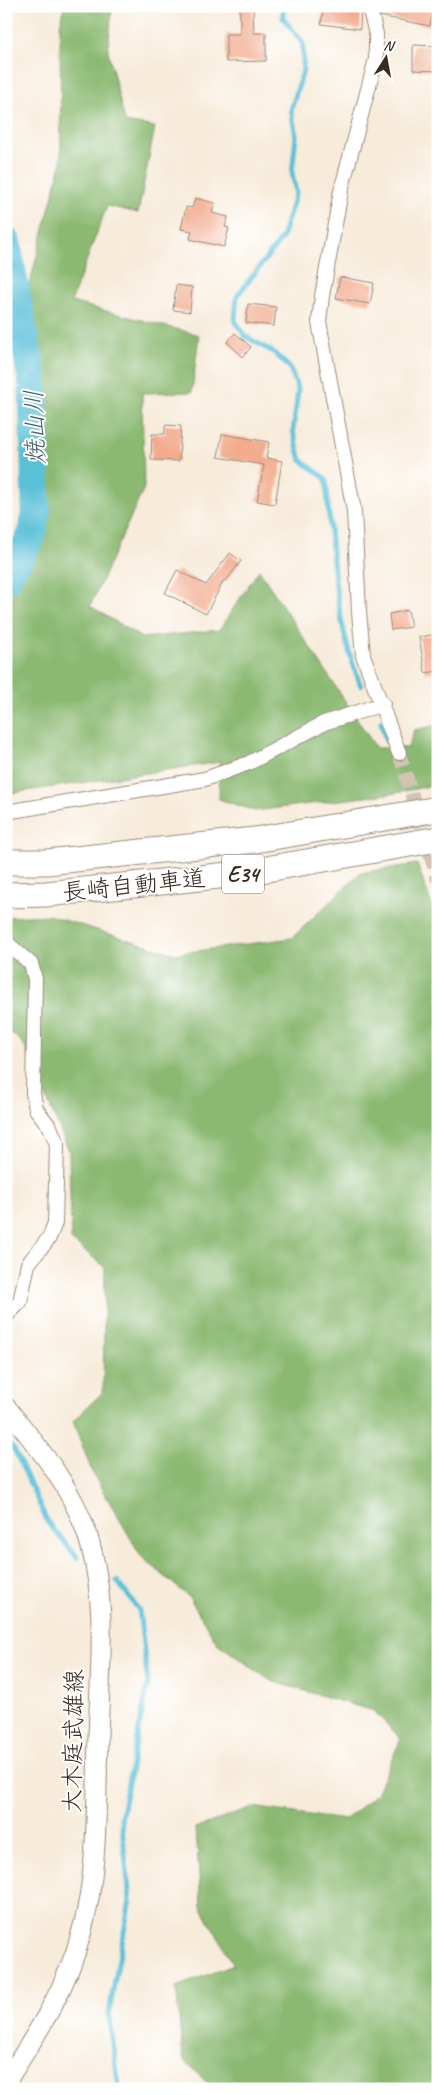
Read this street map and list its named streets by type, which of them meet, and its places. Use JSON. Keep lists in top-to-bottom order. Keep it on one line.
{"streets":{"highway":["E34","長崎自動車道"],"main road":["大木庭武雄線"]},"water":["焼山川"],"north":"top"}
